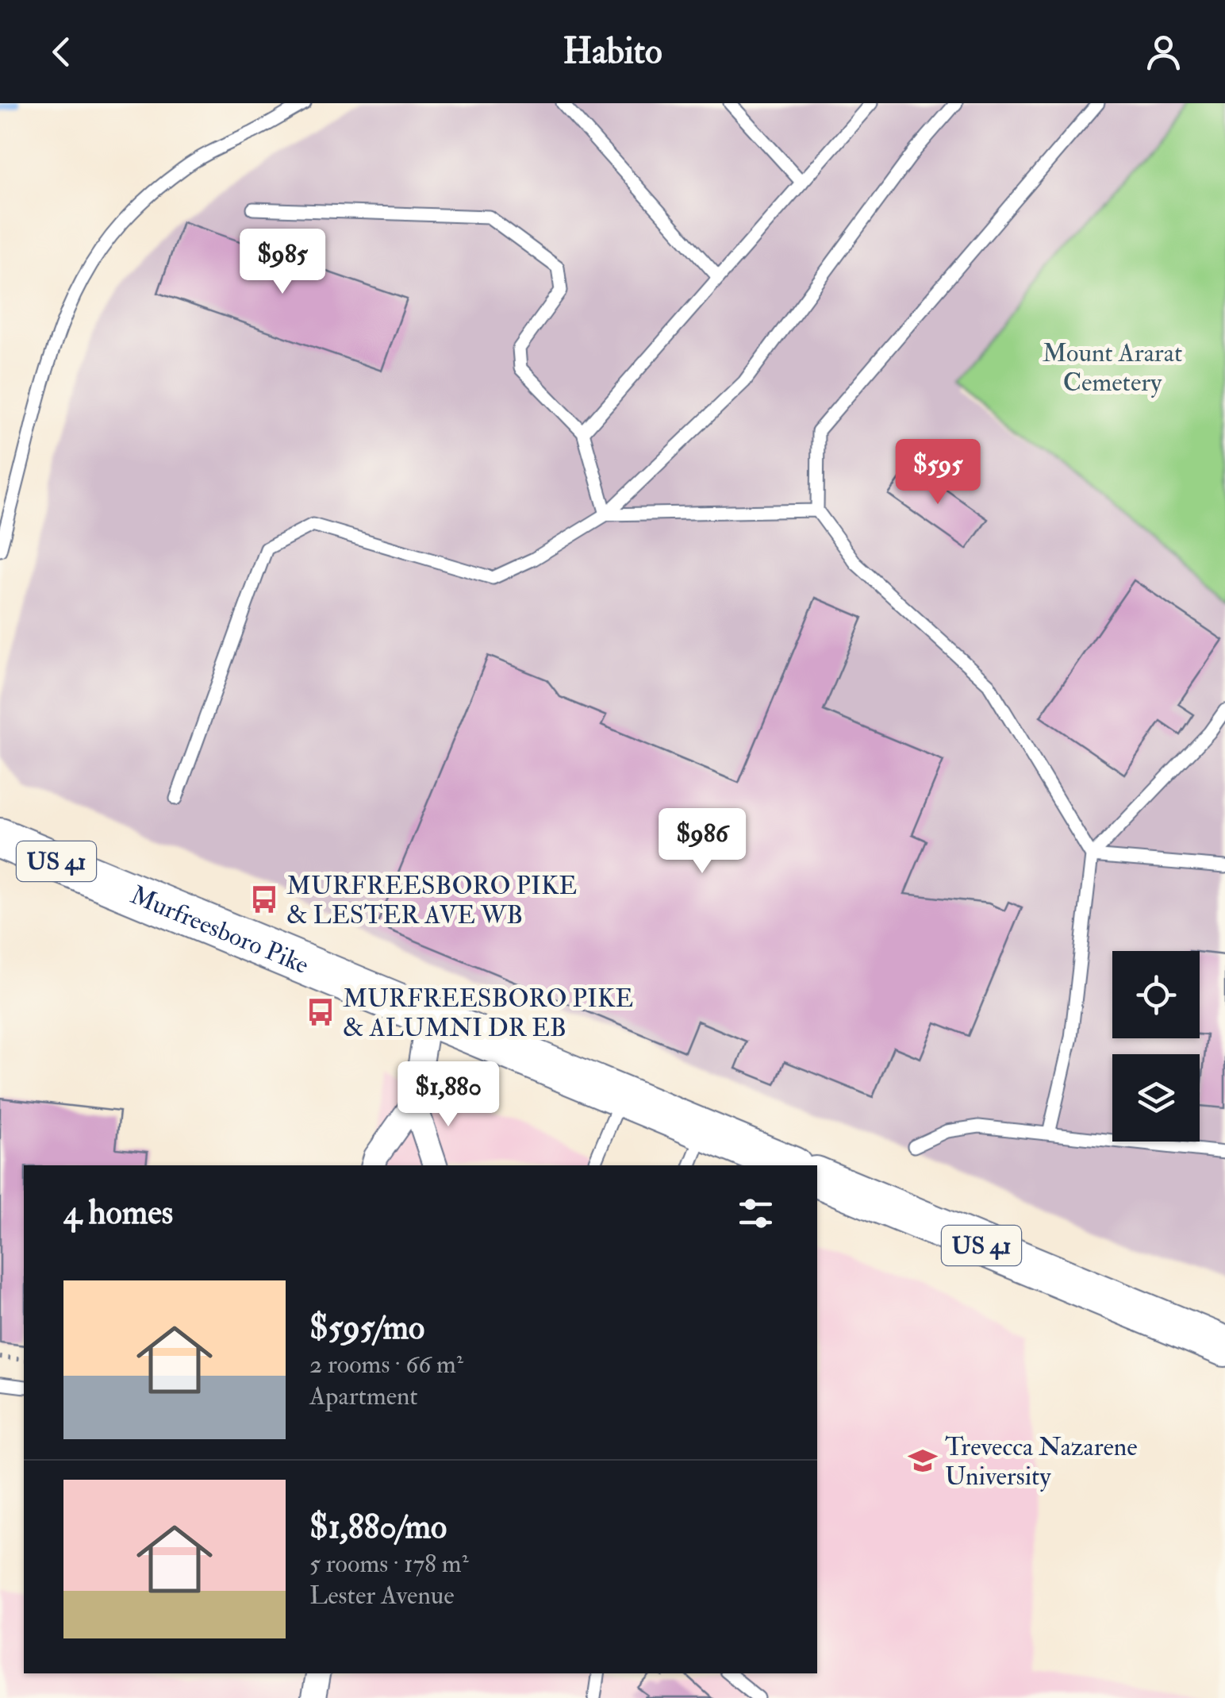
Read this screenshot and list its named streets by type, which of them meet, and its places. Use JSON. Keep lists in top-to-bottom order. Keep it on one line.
{"streets":{"main road":["US 41","Murfreesboro Pike"]},"parks":["Mount Ararat Cemetery"],"places":{"bus stop":["MURFREESBORO PIKE & LESTER AVE WB","MURFREESBORO PIKE & ALUMNI DR EB"],"school or university":["Trevecca Nazarene University"]},"page":{"header":"Habito","price":["$985","$595","$986","$1,880"],"heading":"4 homes","list":[{"name":"$595/mo","note":"2 rooms · 66 m² · Apartment"},{"name":"$1,880/mo","note":"5 rooms · 178 m² · Lester Avenue"}]}}
